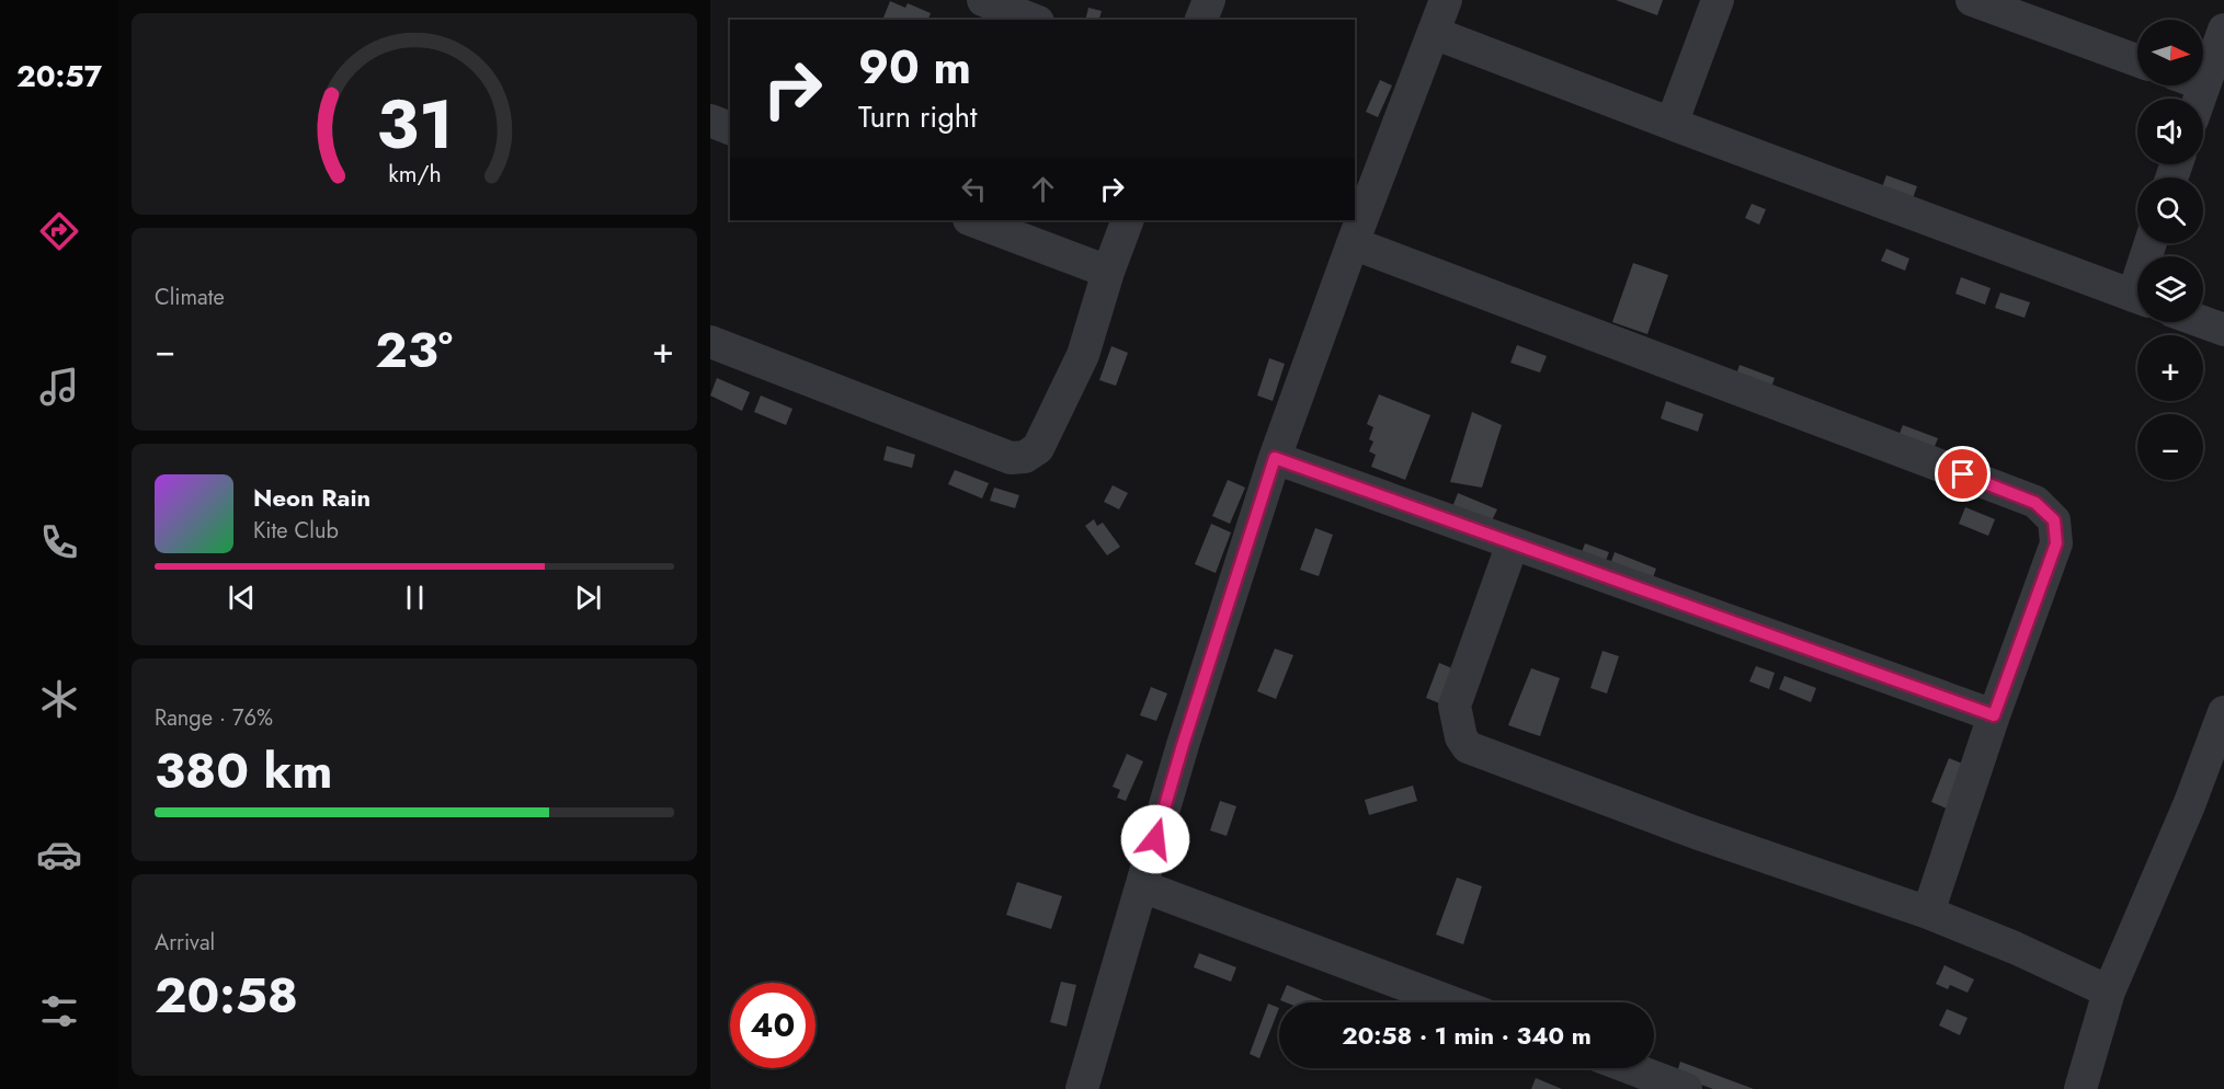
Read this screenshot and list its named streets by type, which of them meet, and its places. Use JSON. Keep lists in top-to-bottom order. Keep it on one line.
{"north":"right","page":{"tabs":"20:57","map_buttons":["+","−"],"turn":["90 m","Turn right"],"tile":["Climate",["Range · 76%","380 km"],["Arrival","20:58"]],"heat":["−","23°","+"],"song":["Neon Rain","Kite Club"],"limit":"40","trip":"20:58 · 1 min · 340 m","gauge":["31","km/h"]}}
